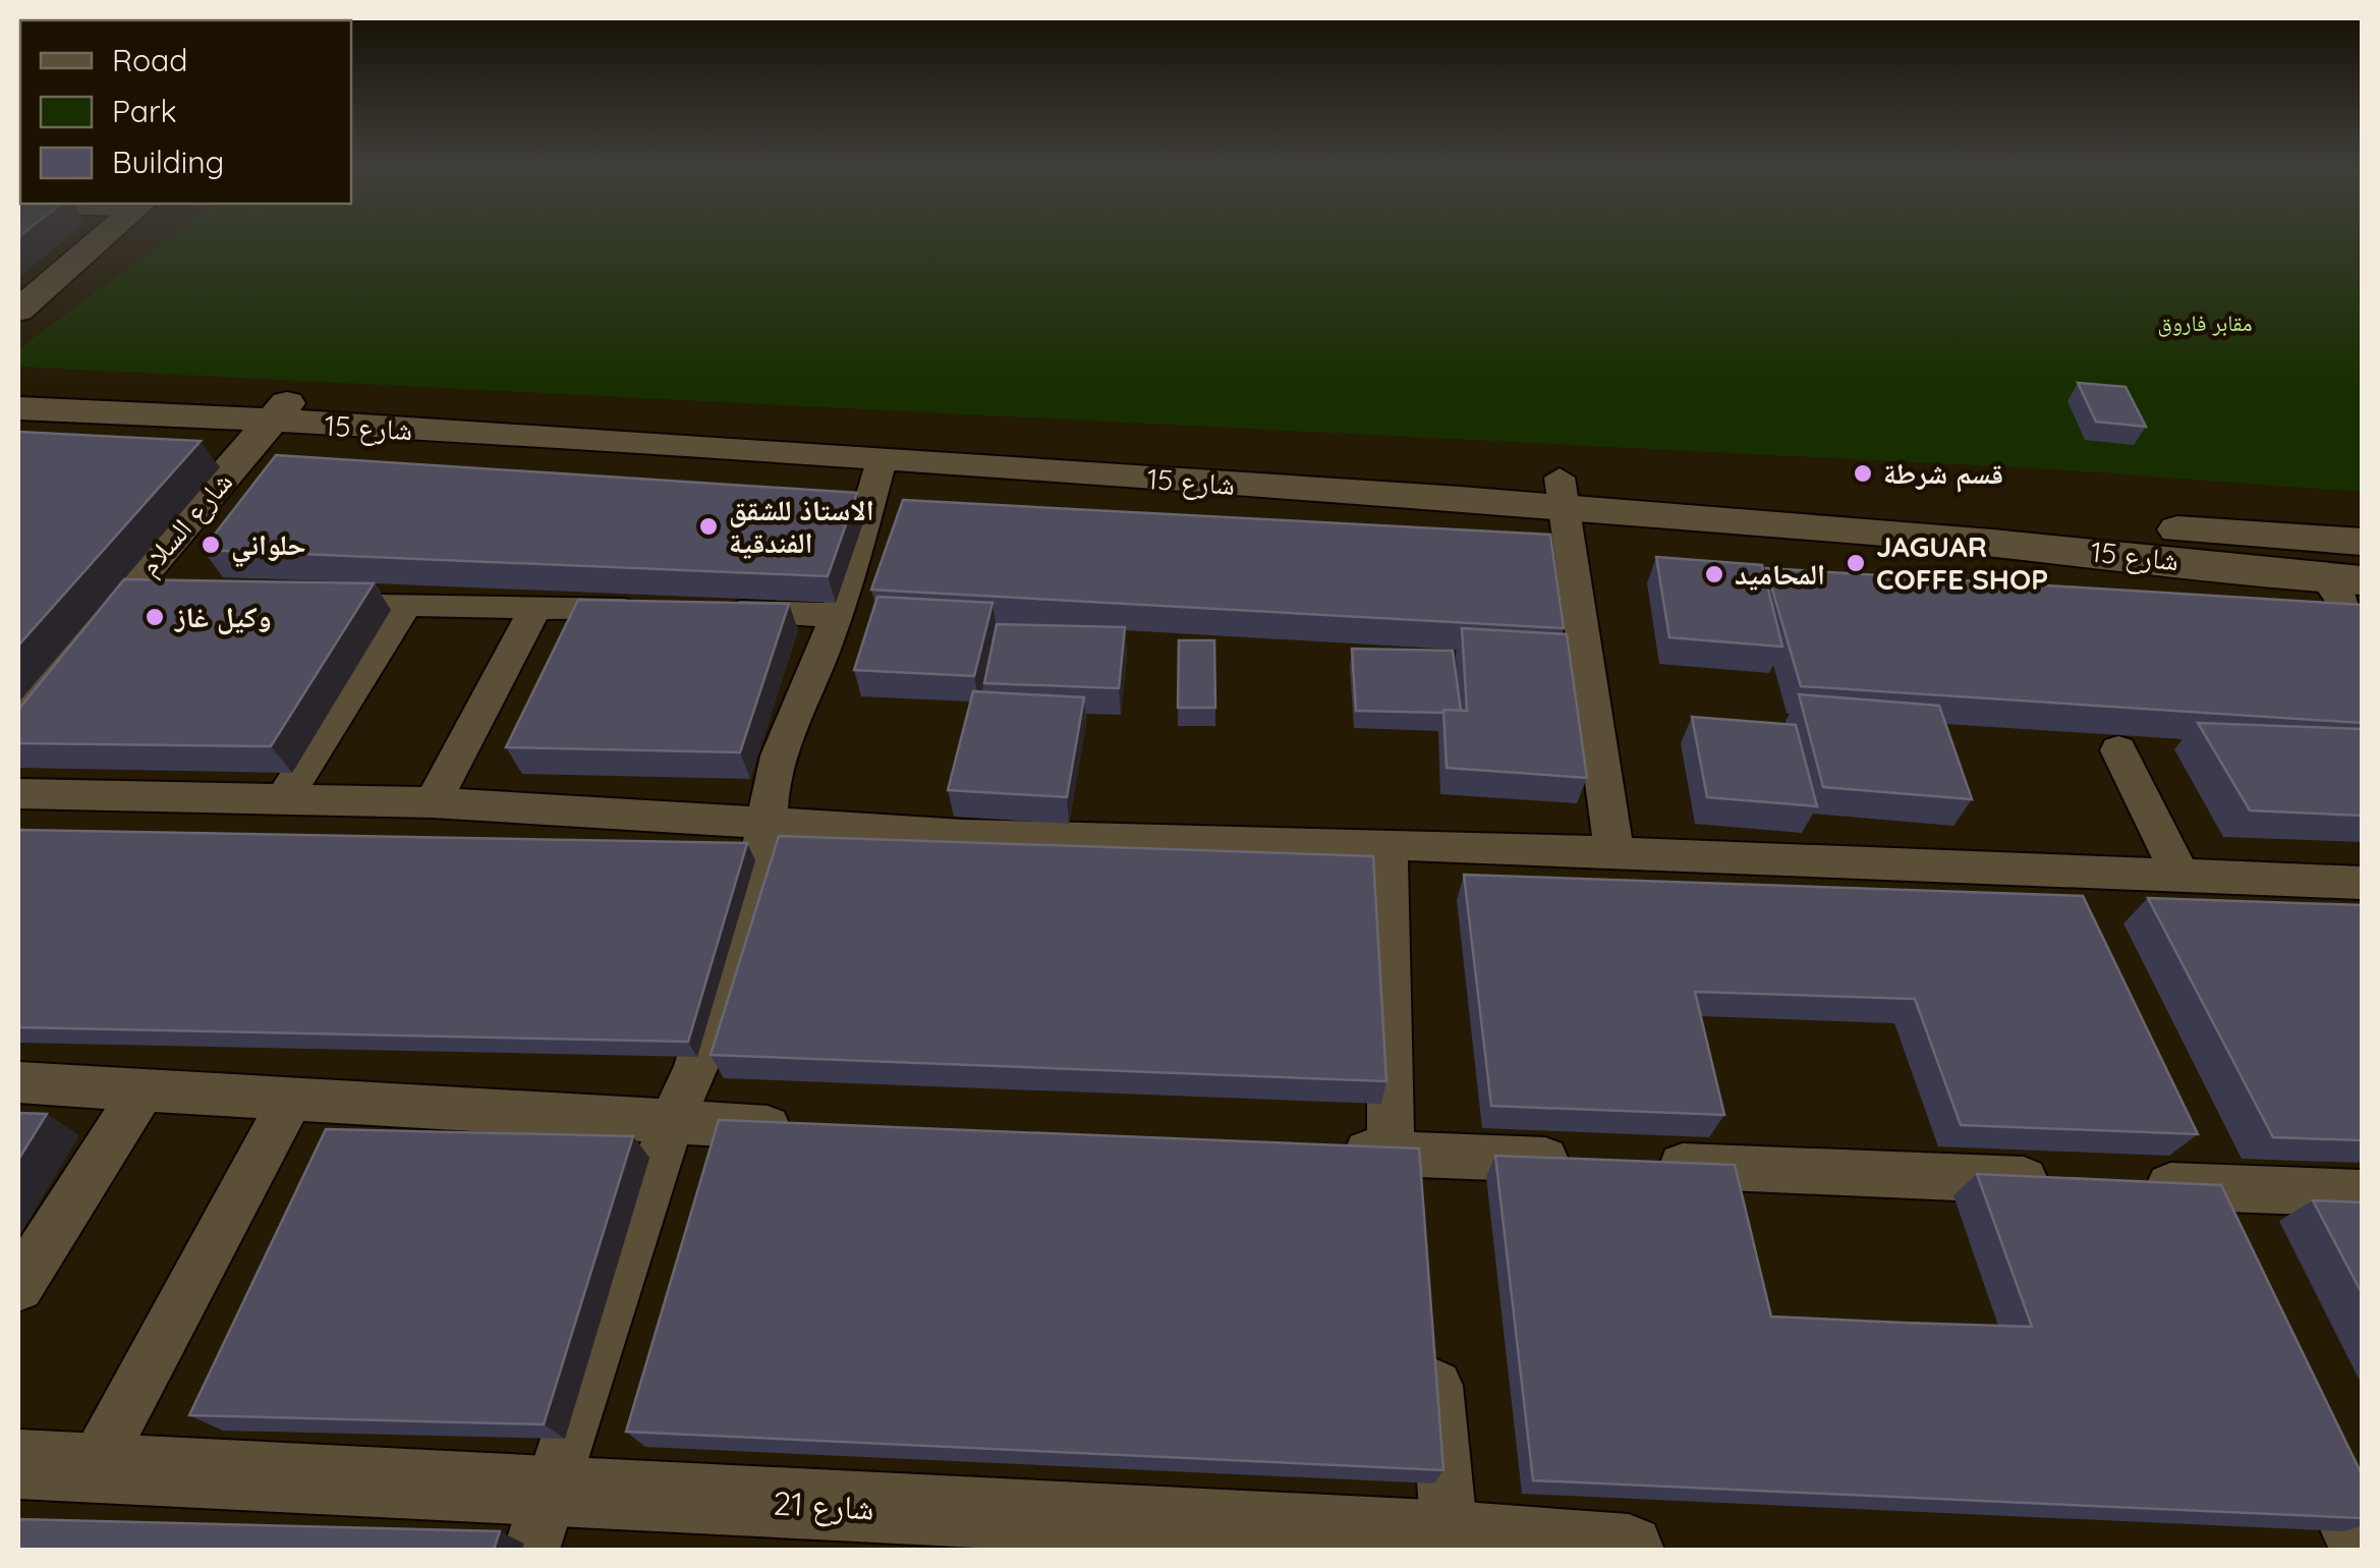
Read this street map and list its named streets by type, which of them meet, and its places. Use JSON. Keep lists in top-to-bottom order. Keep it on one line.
{"streets":{"street":["شارع 15","شارع السلام","شارع 21"]},"crossings":[["شارع 15","شارع السلام"]],"parks":["مقابر فاروق"],"places":["قسم شرطة","الاستاذ للشقق الفندقية","حلواني","JAGUAR COFFE SHOP","المحاميد","وكيل غاز"],"legend":["Road","Park","Building"]}
